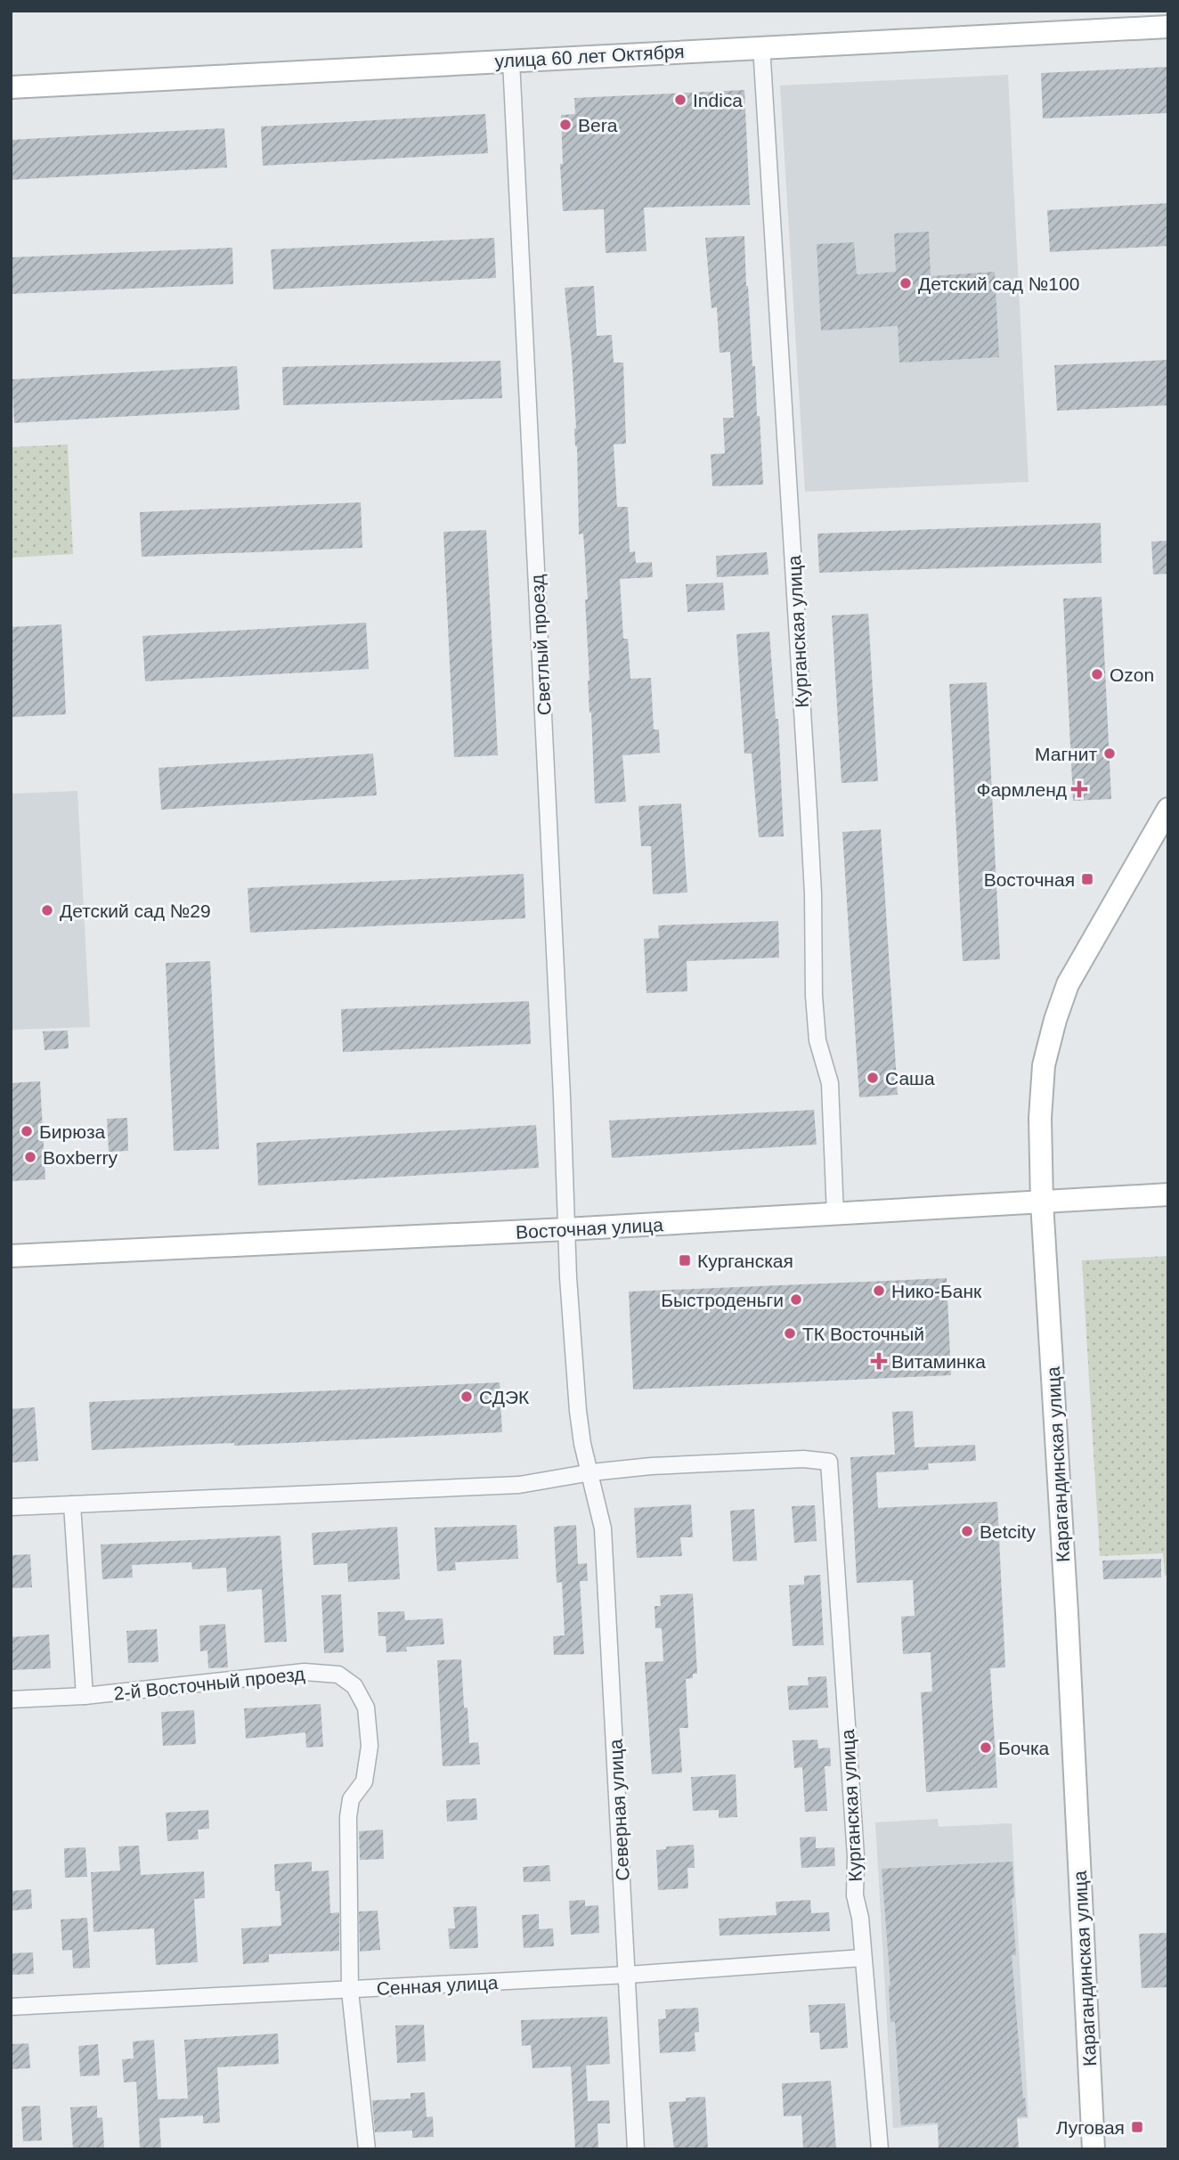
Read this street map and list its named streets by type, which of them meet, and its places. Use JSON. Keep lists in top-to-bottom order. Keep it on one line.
{"streets":{"main road":["улица 60 лет Октября","Восточная улица","Карагандинская улица"],"street":["Курганская улица","Светлый проезд","2-й Восточный проезд","Северная улица","Сенная улица"]},"crossings":[["улица 60 лет Октября","Курганская улица"],["улица 60 лет Октября","Светлый проезд"],["Курганская улица","Светлый проезд"],["Курганская улица","Восточная улица"],["Курганская улица","Северная улица"],["Курганская улица","Сенная улица"],["Светлый проезд","Восточная улица"],["Светлый проезд","Северная улица"],["Восточная улица","Карагандинская улица"],["2-й Восточный проезд","Сенная улица"],["Северная улица","Сенная улица"]],"places":{"other":["Indica","Bera","Детский сад №100","Ozon","Магнит","Детский сад №29","Саша","Бирюза","Boxberry","Нико-Банк","Быстроденьги","ТК Восточный","СДЭК","Betcity","Бочка"],"health":["Фармленд","Витаминка"],"transit":["Восточная","Курганская","Луговая"]}}
